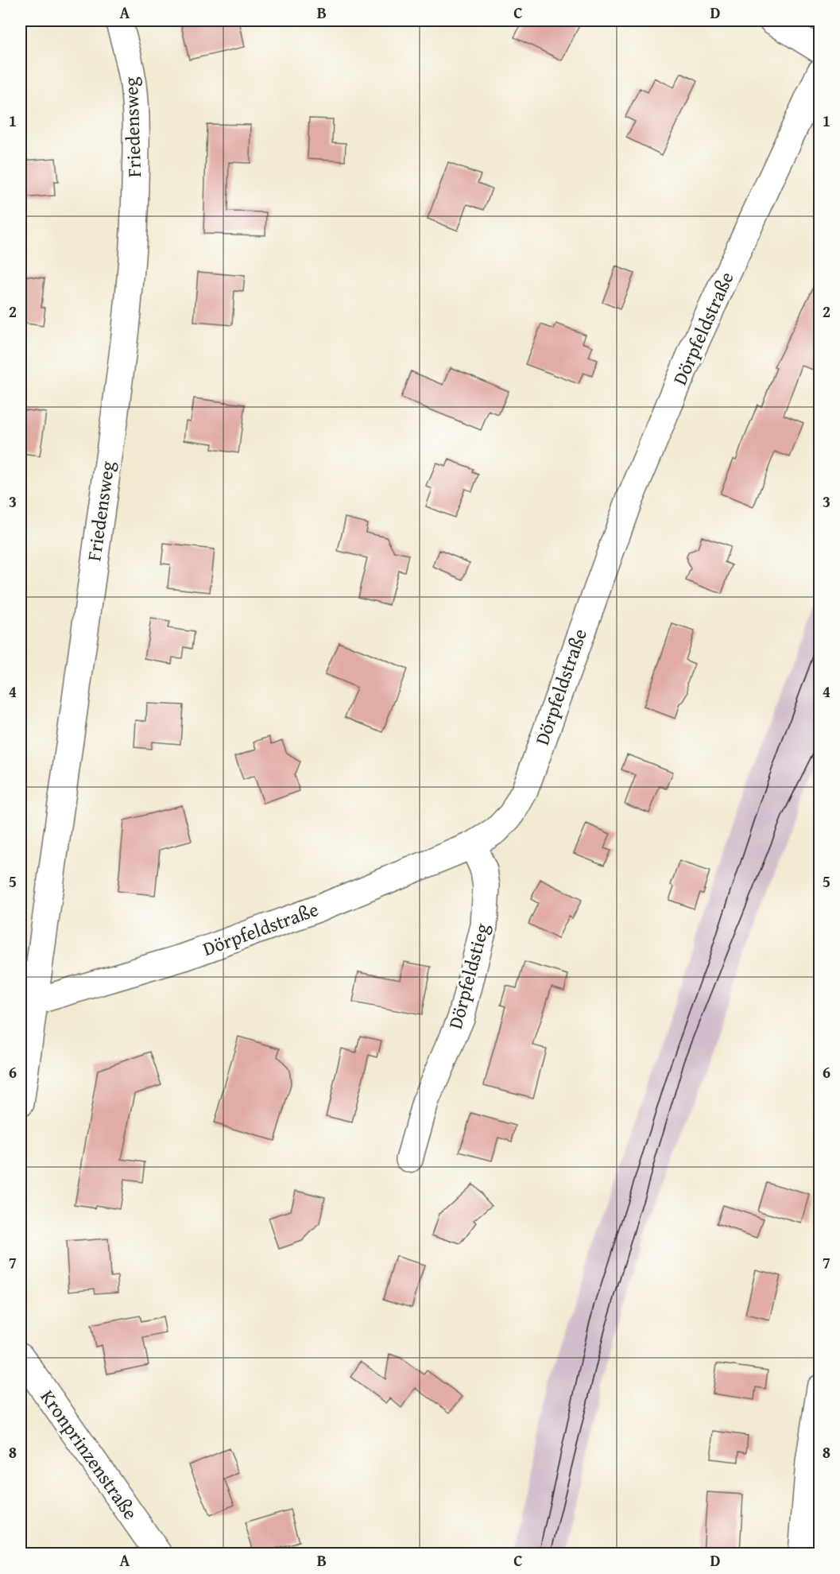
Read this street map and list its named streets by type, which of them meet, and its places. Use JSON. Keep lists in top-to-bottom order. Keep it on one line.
{"streets":{"street":["Friedensweg","Dörpfeldstraße","Dörpfeldstieg","Kronprinzenstraße"]},"crossings":[["Friedensweg","Dörpfeldstraße"],["Dörpfeldstraße","Dörpfeldstieg"]],"grid":{"columns":["A","B","C","D"],"rows":["1","2","3","4","5","6","7","8"]}}
